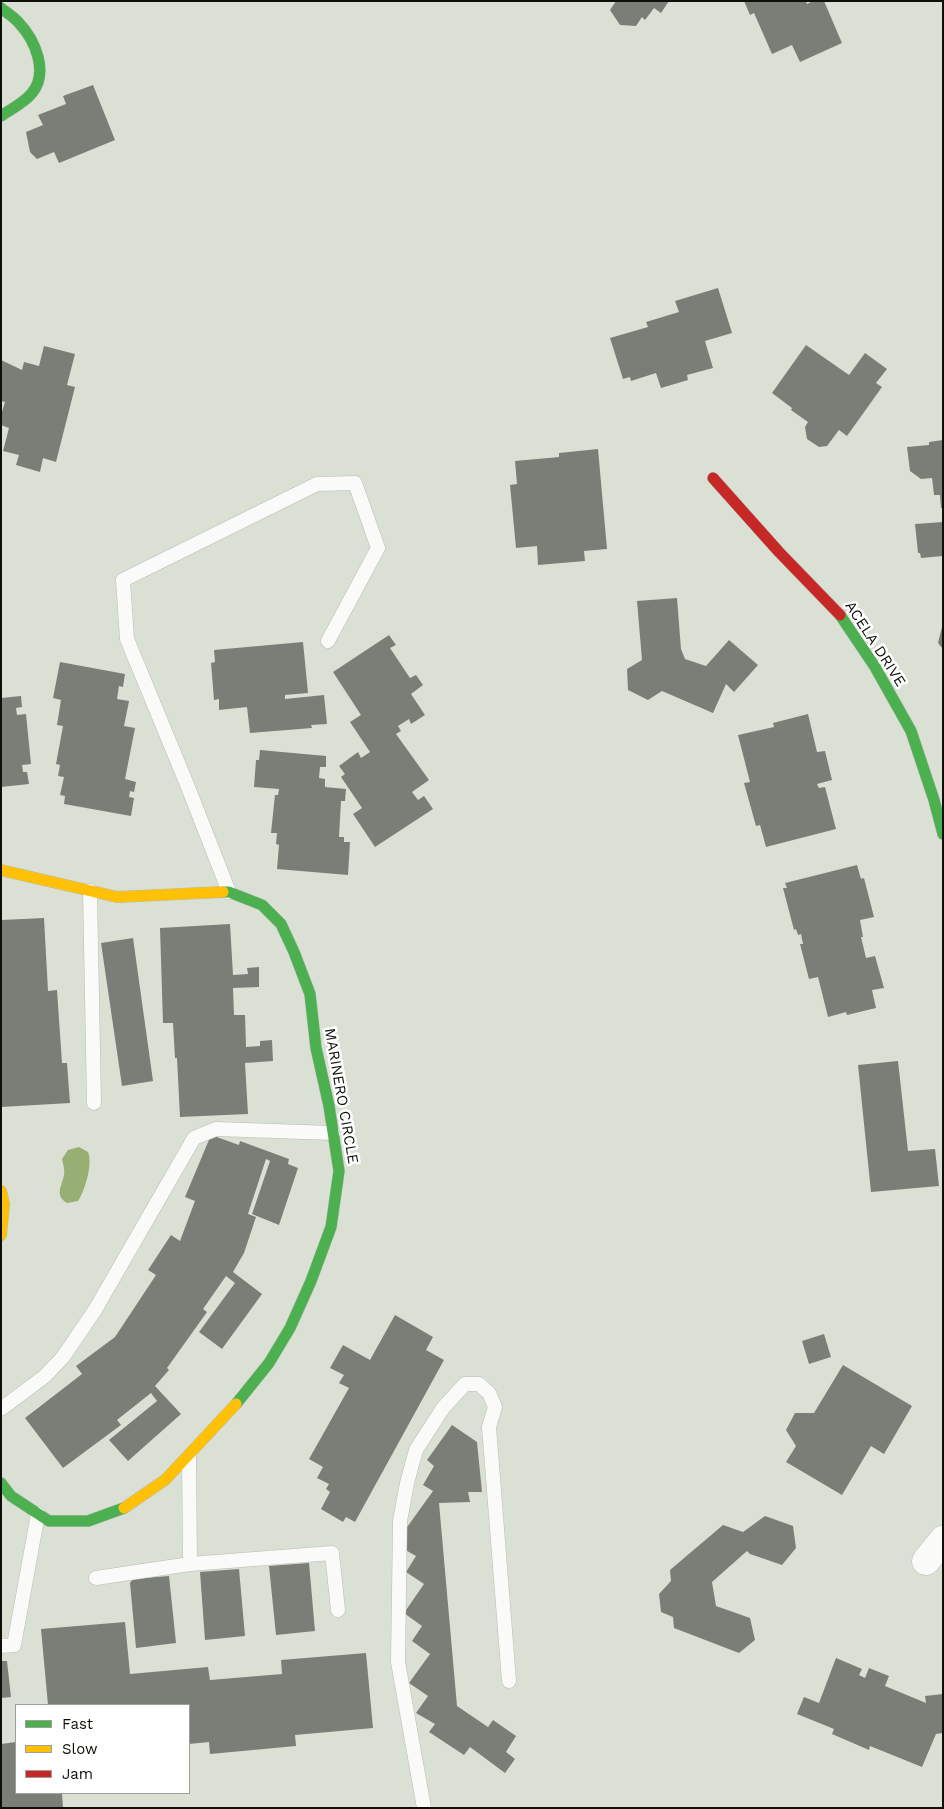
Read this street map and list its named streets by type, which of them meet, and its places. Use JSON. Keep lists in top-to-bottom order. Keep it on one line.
{"streets":{"street":["ACELA DRIVE","MARINERO CIRCLE"]},"legend":["Fast","Slow","Jam"]}
